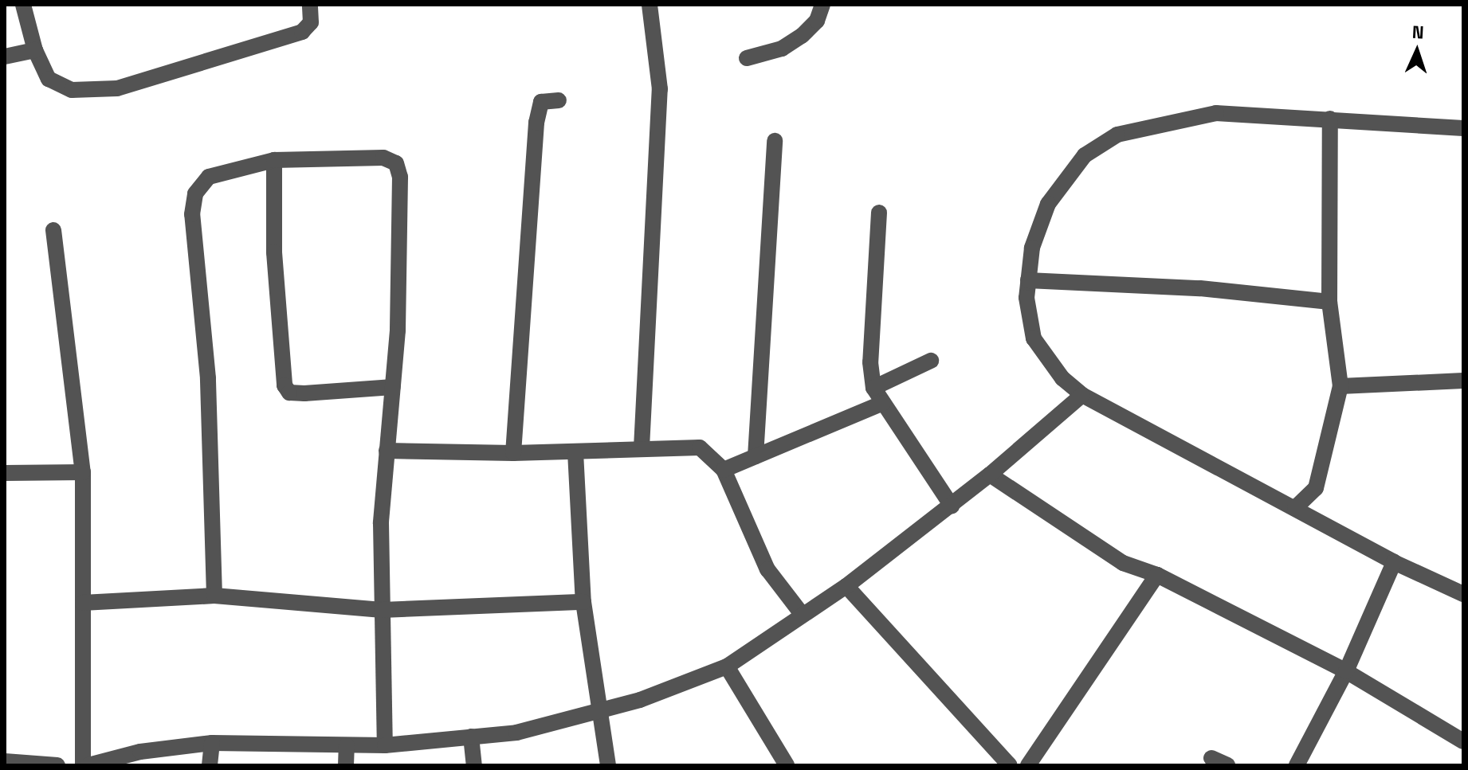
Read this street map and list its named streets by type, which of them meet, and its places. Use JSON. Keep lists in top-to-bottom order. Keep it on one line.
{"north":"top"}
